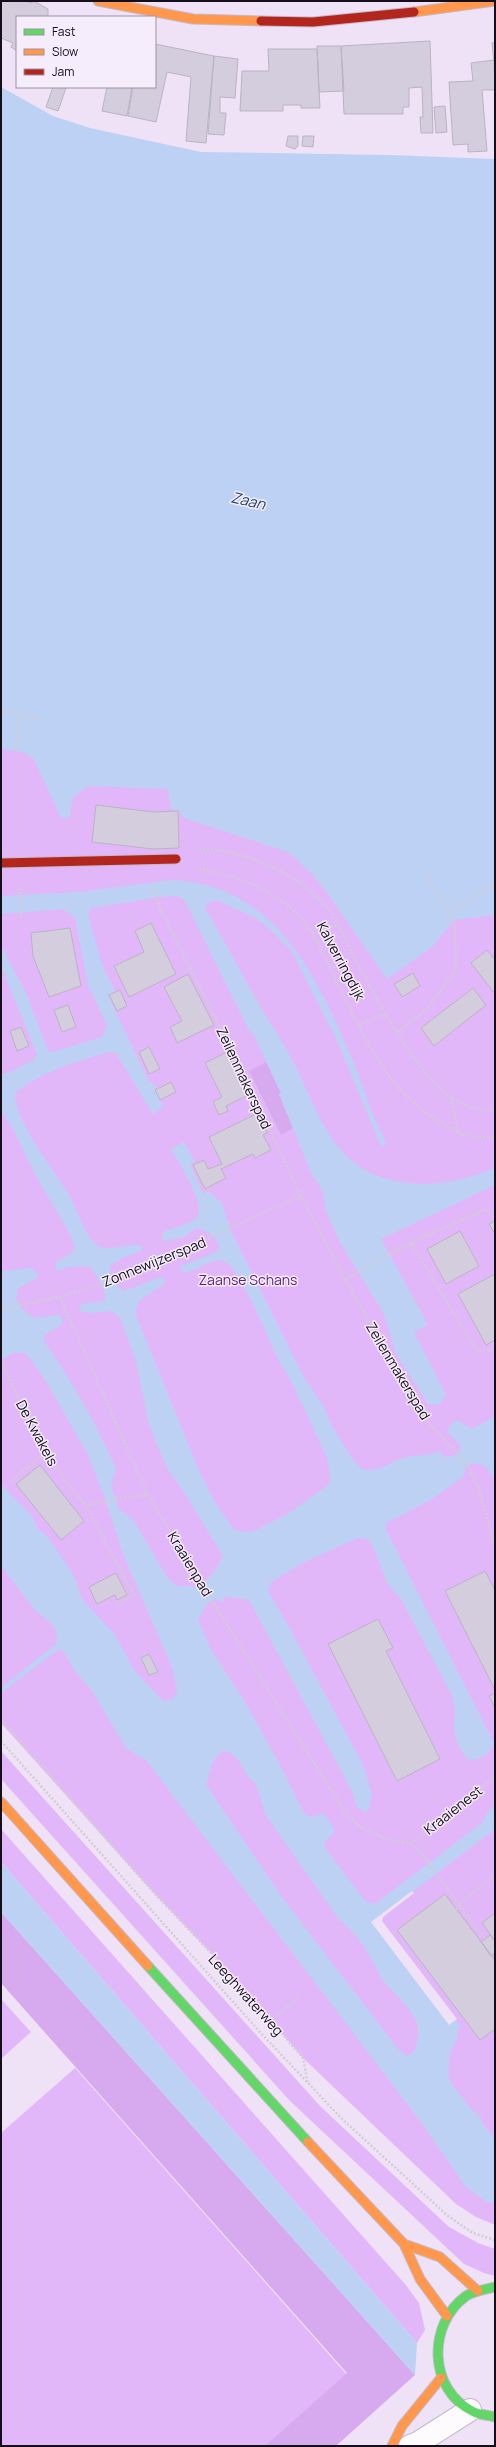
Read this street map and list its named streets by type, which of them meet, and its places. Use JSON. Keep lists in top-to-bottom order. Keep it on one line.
{"streets":{"path":["Kalverringdijk","Zeilenmakerspad","Zonnewijzerspad","De Kwakels","Kraaienpad","Kraaienest","Leeghwaterweg"]},"crossings":[["Zeilenmakerspad","Zonnewijzerspad"],["Zonnewijzerspad","Kraaienpad"],["Kraaienpad","Kraaienest"]],"water":["Zaan"],"parks":["Zaanse Schans"],"legend":["Fast","Slow","Jam"]}
